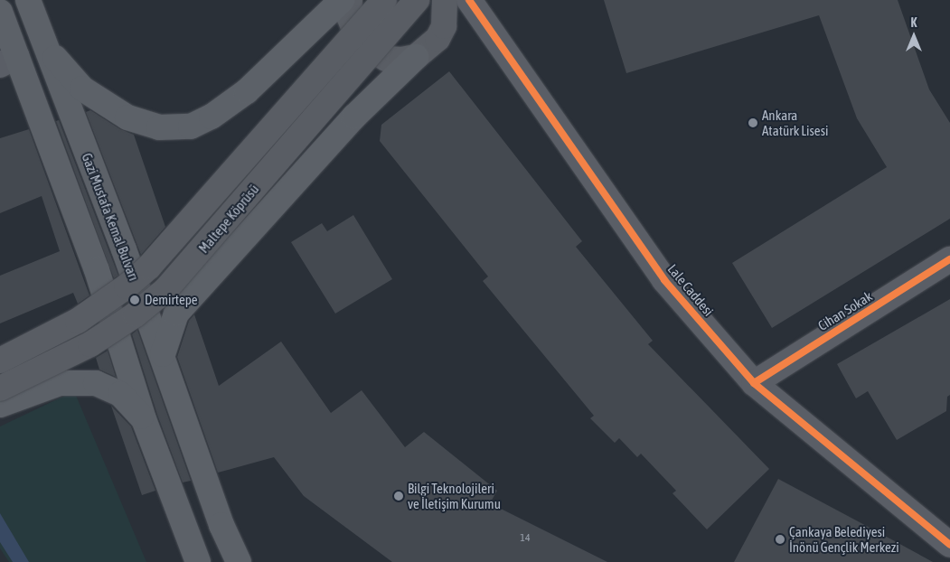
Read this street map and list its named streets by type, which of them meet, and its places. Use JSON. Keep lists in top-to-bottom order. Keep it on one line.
{"streets":{"main road":["Gazi Mustafa Kemal Bulvarı","Maltepe Köprüsü"],"street":["Lale Caddesi","Cihan Sokak"]},"crossings":[["Lale Caddesi","Cihan Sokak"]],"places":["Ankara Atatürk Lisesi","Demirtepe","Bilgi Teknolojileri ve İletişim Kurumu","Çankaya Belediyesi İnönü Gençlik Merkezi"],"house_numbers":["14"],"north":"top"}
